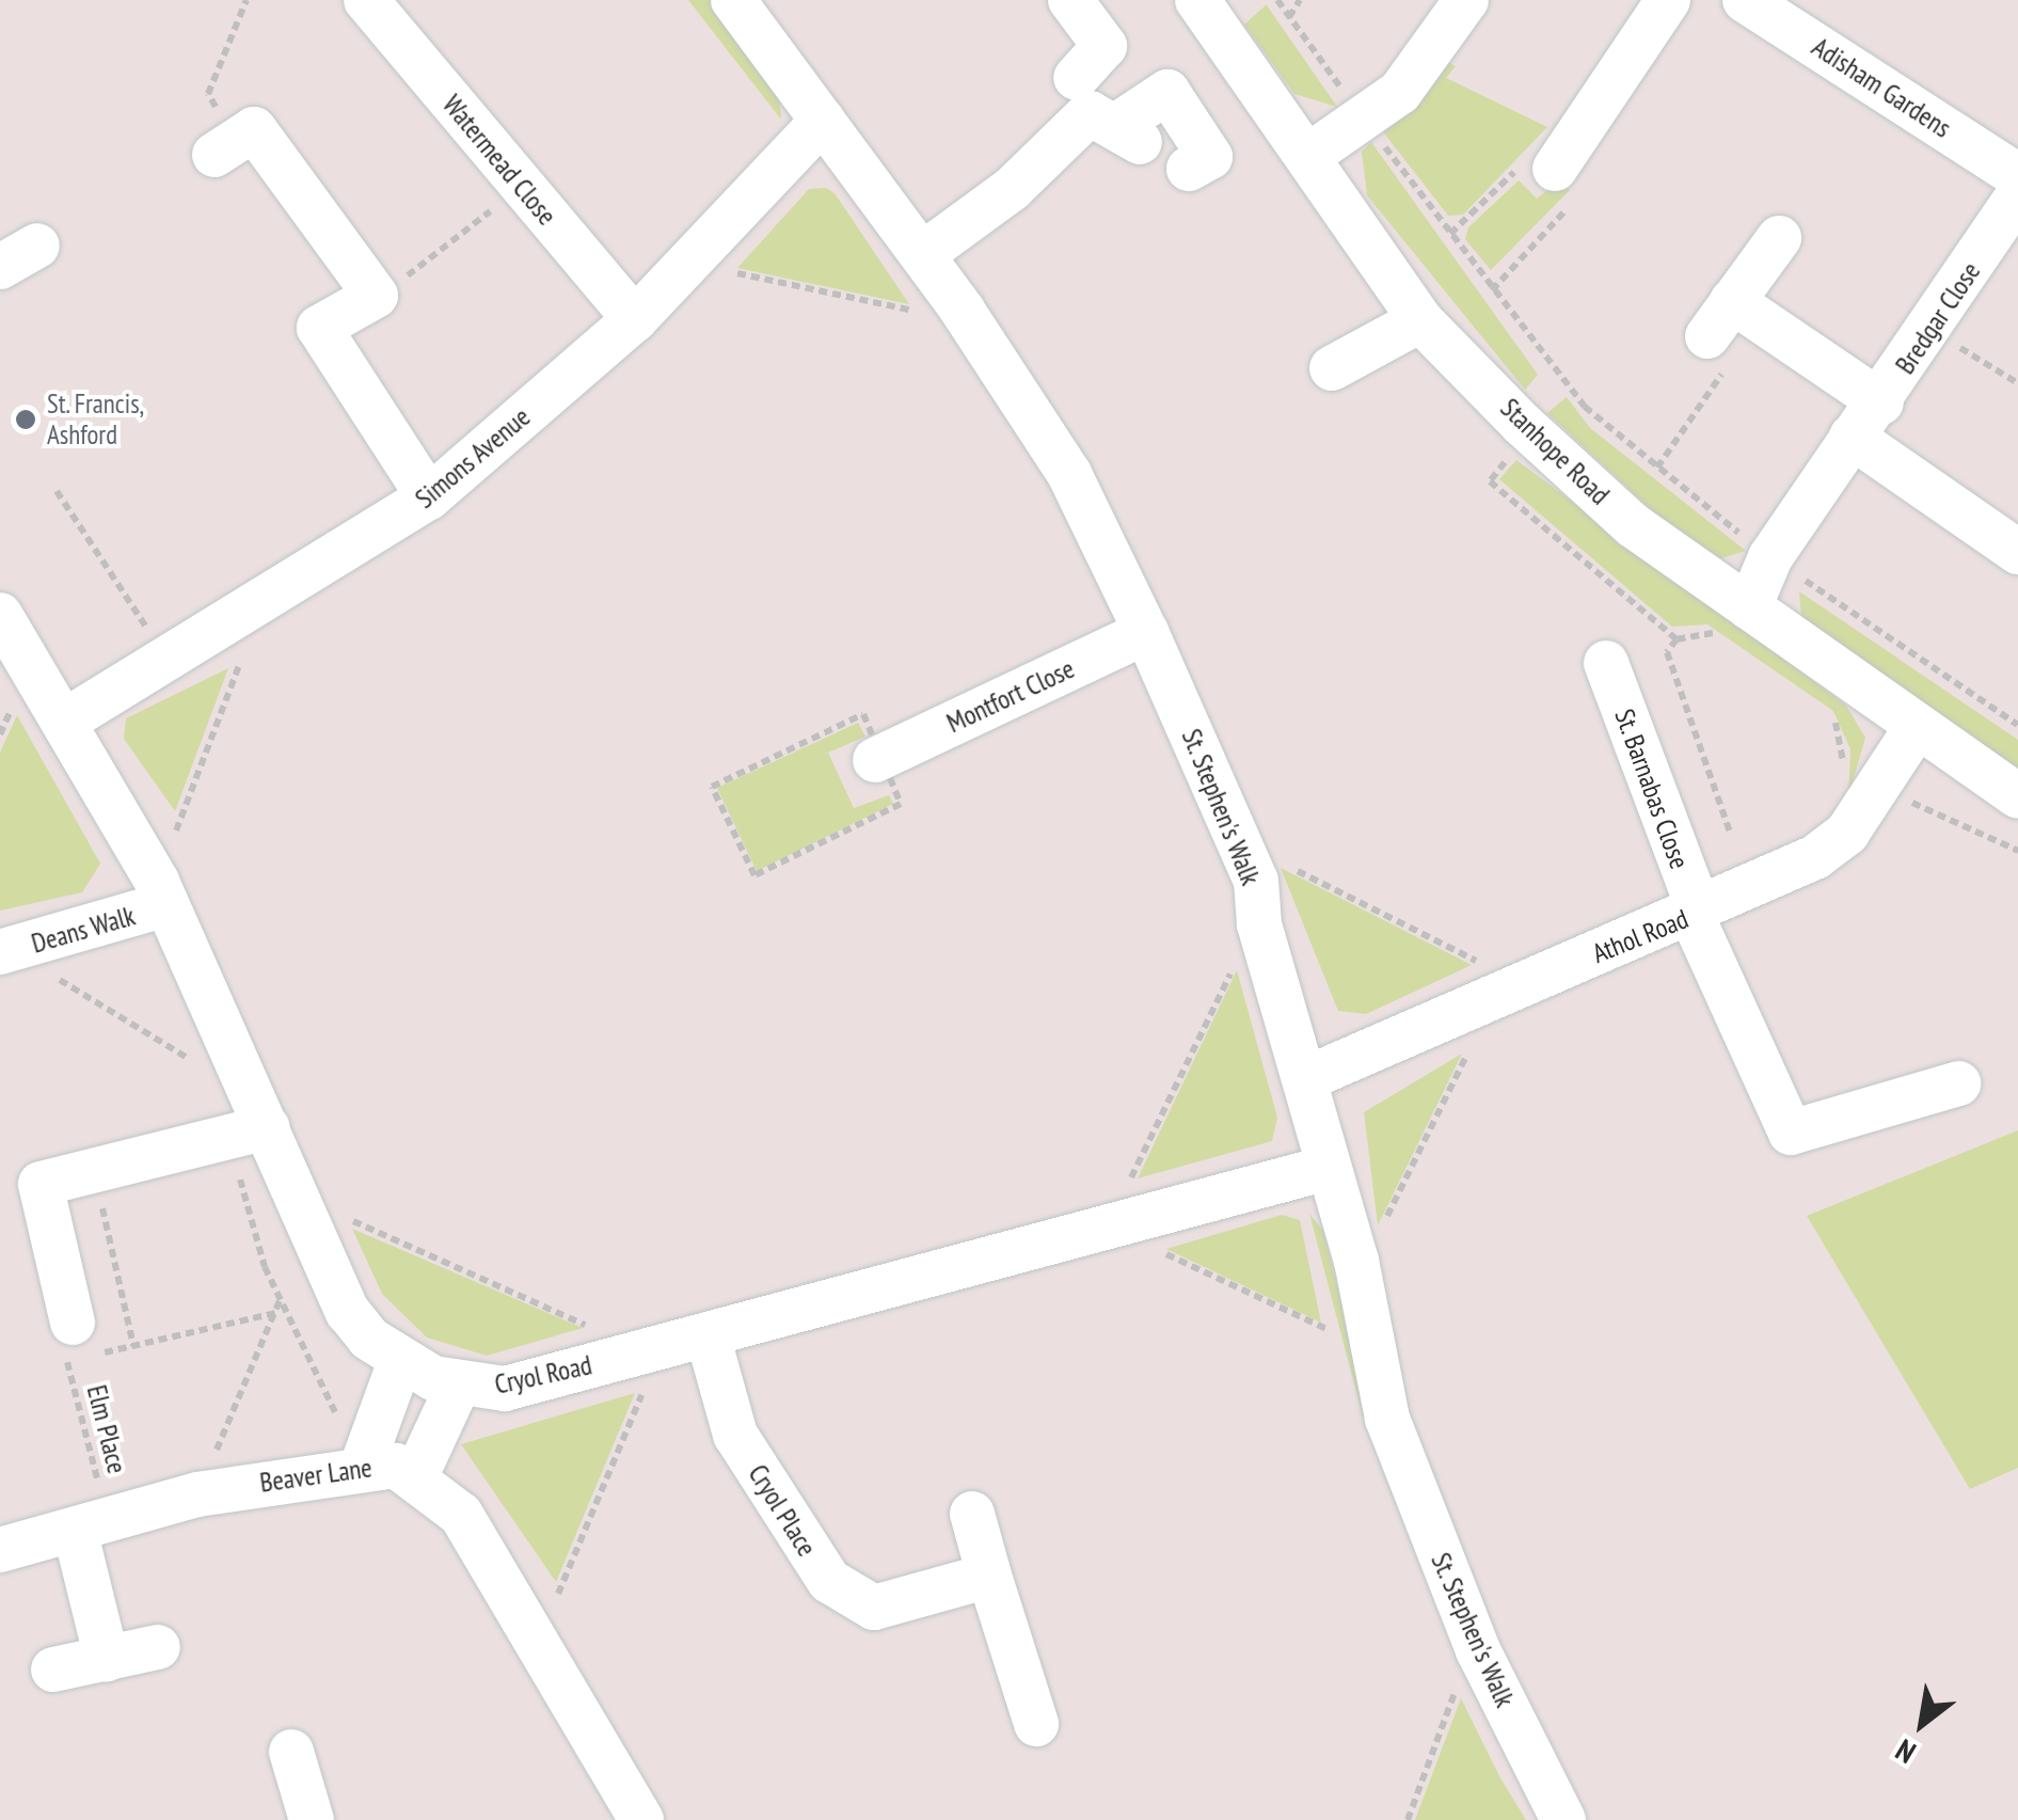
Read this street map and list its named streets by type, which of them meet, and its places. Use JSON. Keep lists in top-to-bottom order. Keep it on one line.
{"streets":{"street":["Adisham Gardens","Watermead Close","Bredgar Close","Stanhope Road","Simons Avenue","Montfort Close","St. Barnabas Close","St. Stephen's Walk","Deans Walk","Athol Road","Cryol Road","Beaver Lane","Cryol Place"],"path":["Elm Place"]},"crossings":[["Watermead Close","Simons Avenue"],["Bredgar Close","Stanhope Road"],["Stanhope Road","Athol Road"],["Simons Avenue","St. Stephen's Walk"],["Simons Avenue","Cryol Road"],["Montfort Close","St. Stephen's Walk"],["St. Barnabas Close","Athol Road"],["St. Stephen's Walk","Athol Road"],["St. Stephen's Walk","Cryol Road"],["Deans Walk","Cryol Road"],["Cryol Road","Cryol Place"],["Elm Place","Beaver Lane"]],"places":["St. Francis, Ashford"],"north":"bottom left"}
